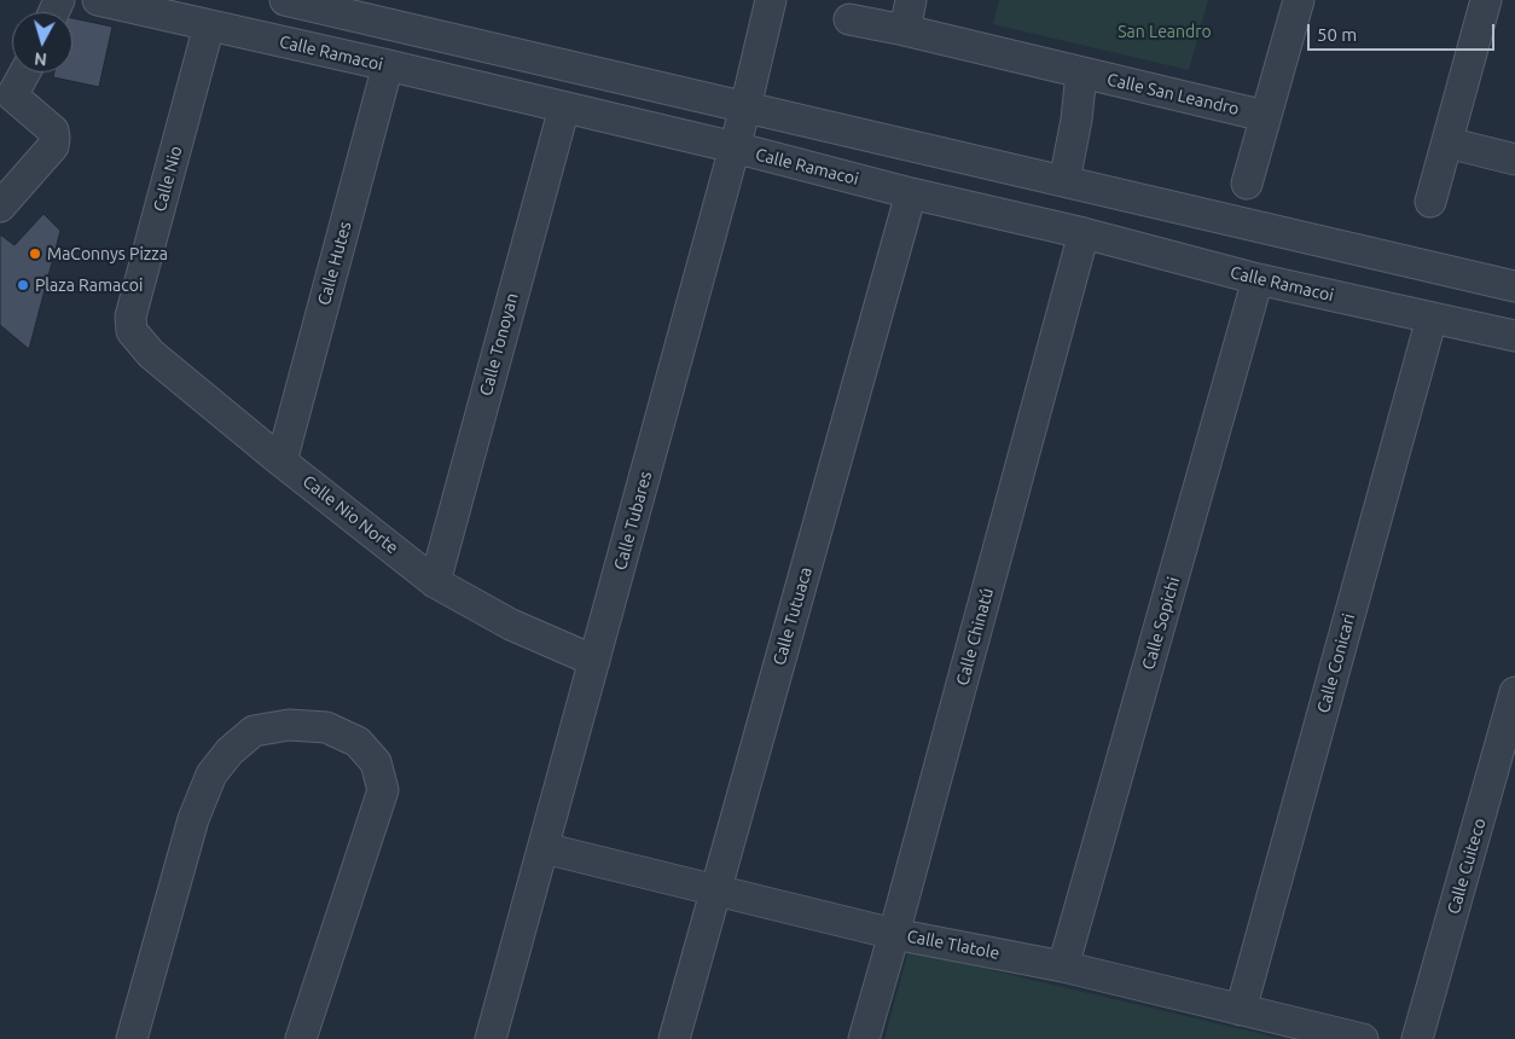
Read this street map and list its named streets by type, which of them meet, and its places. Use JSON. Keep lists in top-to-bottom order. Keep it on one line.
{"streets":{"street":["Calle Ramacoi","Calle San Leandro","Calle Nio","Calle Hutes","Calle Tonoyan","Calle Nio Norte","Calle Tubares","Calle Tutuaca","Calle Sopichi","Calle Chinatú","Calle Conicari","Calle Cuiteco","Calle Tlatole"]},"crossings":[["Calle Ramacoi","Calle Nio"],["Calle Ramacoi","Calle Hutes"],["Calle Ramacoi","Calle Tonoyan"],["Calle Ramacoi","Calle Tubares"],["Calle Ramacoi","Calle Tutuaca"],["Calle Ramacoi","Calle Sopichi"],["Calle Ramacoi","Calle Chinatú"],["Calle Ramacoi","Calle Conicari"],["Calle Nio","Calle Nio Norte"],["Calle Hutes","Calle Nio Norte"],["Calle Tonoyan","Calle Nio Norte"],["Calle Nio Norte","Calle Tubares"],["Calle Tubares","Calle Tlatole"],["Calle Tutuaca","Calle Tlatole"],["Calle Sopichi","Calle Tlatole"],["Calle Chinatú","Calle Tlatole"],["Calle Conicari","Calle Tlatole"]],"parks":["San Leandro"],"places":["MaConnys Pizza","Plaza Ramacoi"],"scale_bar":"50 m","north":"bottom"}
